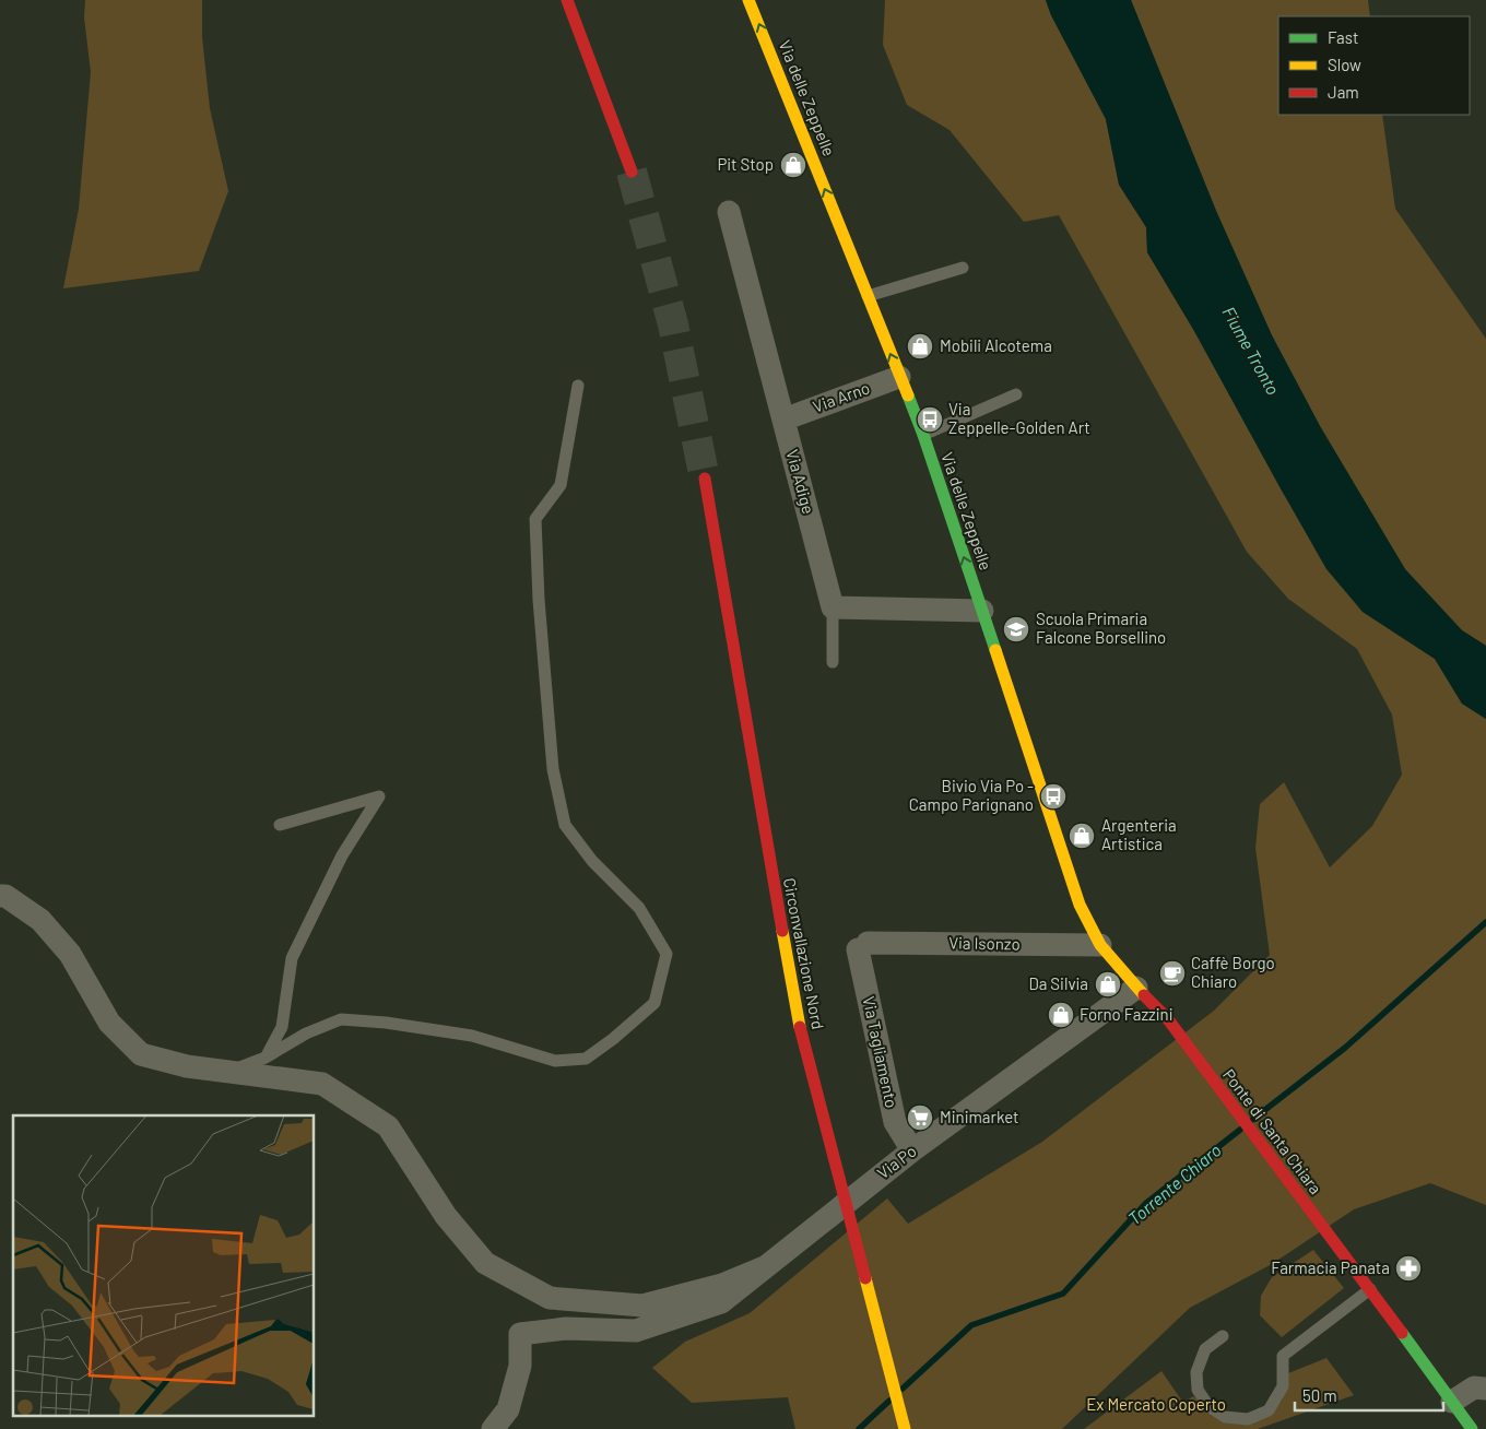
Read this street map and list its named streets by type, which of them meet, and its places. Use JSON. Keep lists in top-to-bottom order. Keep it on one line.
{"streets":{"street":["Via delle Zeppelle","Via Arno","Via Adige","Via Isonzo","Circonvallazione Nord","Via Tagliamento","Ponte di Santa Chiara","Via Po"]},"crossings":[["Via delle Zeppelle","Via Arno"],["Via delle Zeppelle","Via Isonzo"],["Via delle Zeppelle","Ponte di Santa Chiara"],["Via delle Zeppelle","Via Po"],["Via Arno","Via Adige"],["Via Isonzo","Via Tagliamento"],["Via Tagliamento","Via Po"]],"one_way":["Via delle Zeppelle"],"water":["Fiume Tronto","Torrente Chiaro"],"parks":["Ex Mercato Coperto"],"places":{"shop":["Pit Stop","Mobili Alcotema","Argenteria Artistica","Da Silvia","Forno Fazzini"],"bus stop":["Via Zeppelle-Golden Art","Bivio Via Po - Campo Parignano"],"school or university":["Scuola Primaria Falcone Borsellino"],"cafe":["Caffè Borgo Chiaro"],"supermarket":["Minimarket"],"pharmacy":["Farmacia Panata"]},"legend":["Fast","Slow","Jam"],"scale_bar":"50 m"}
